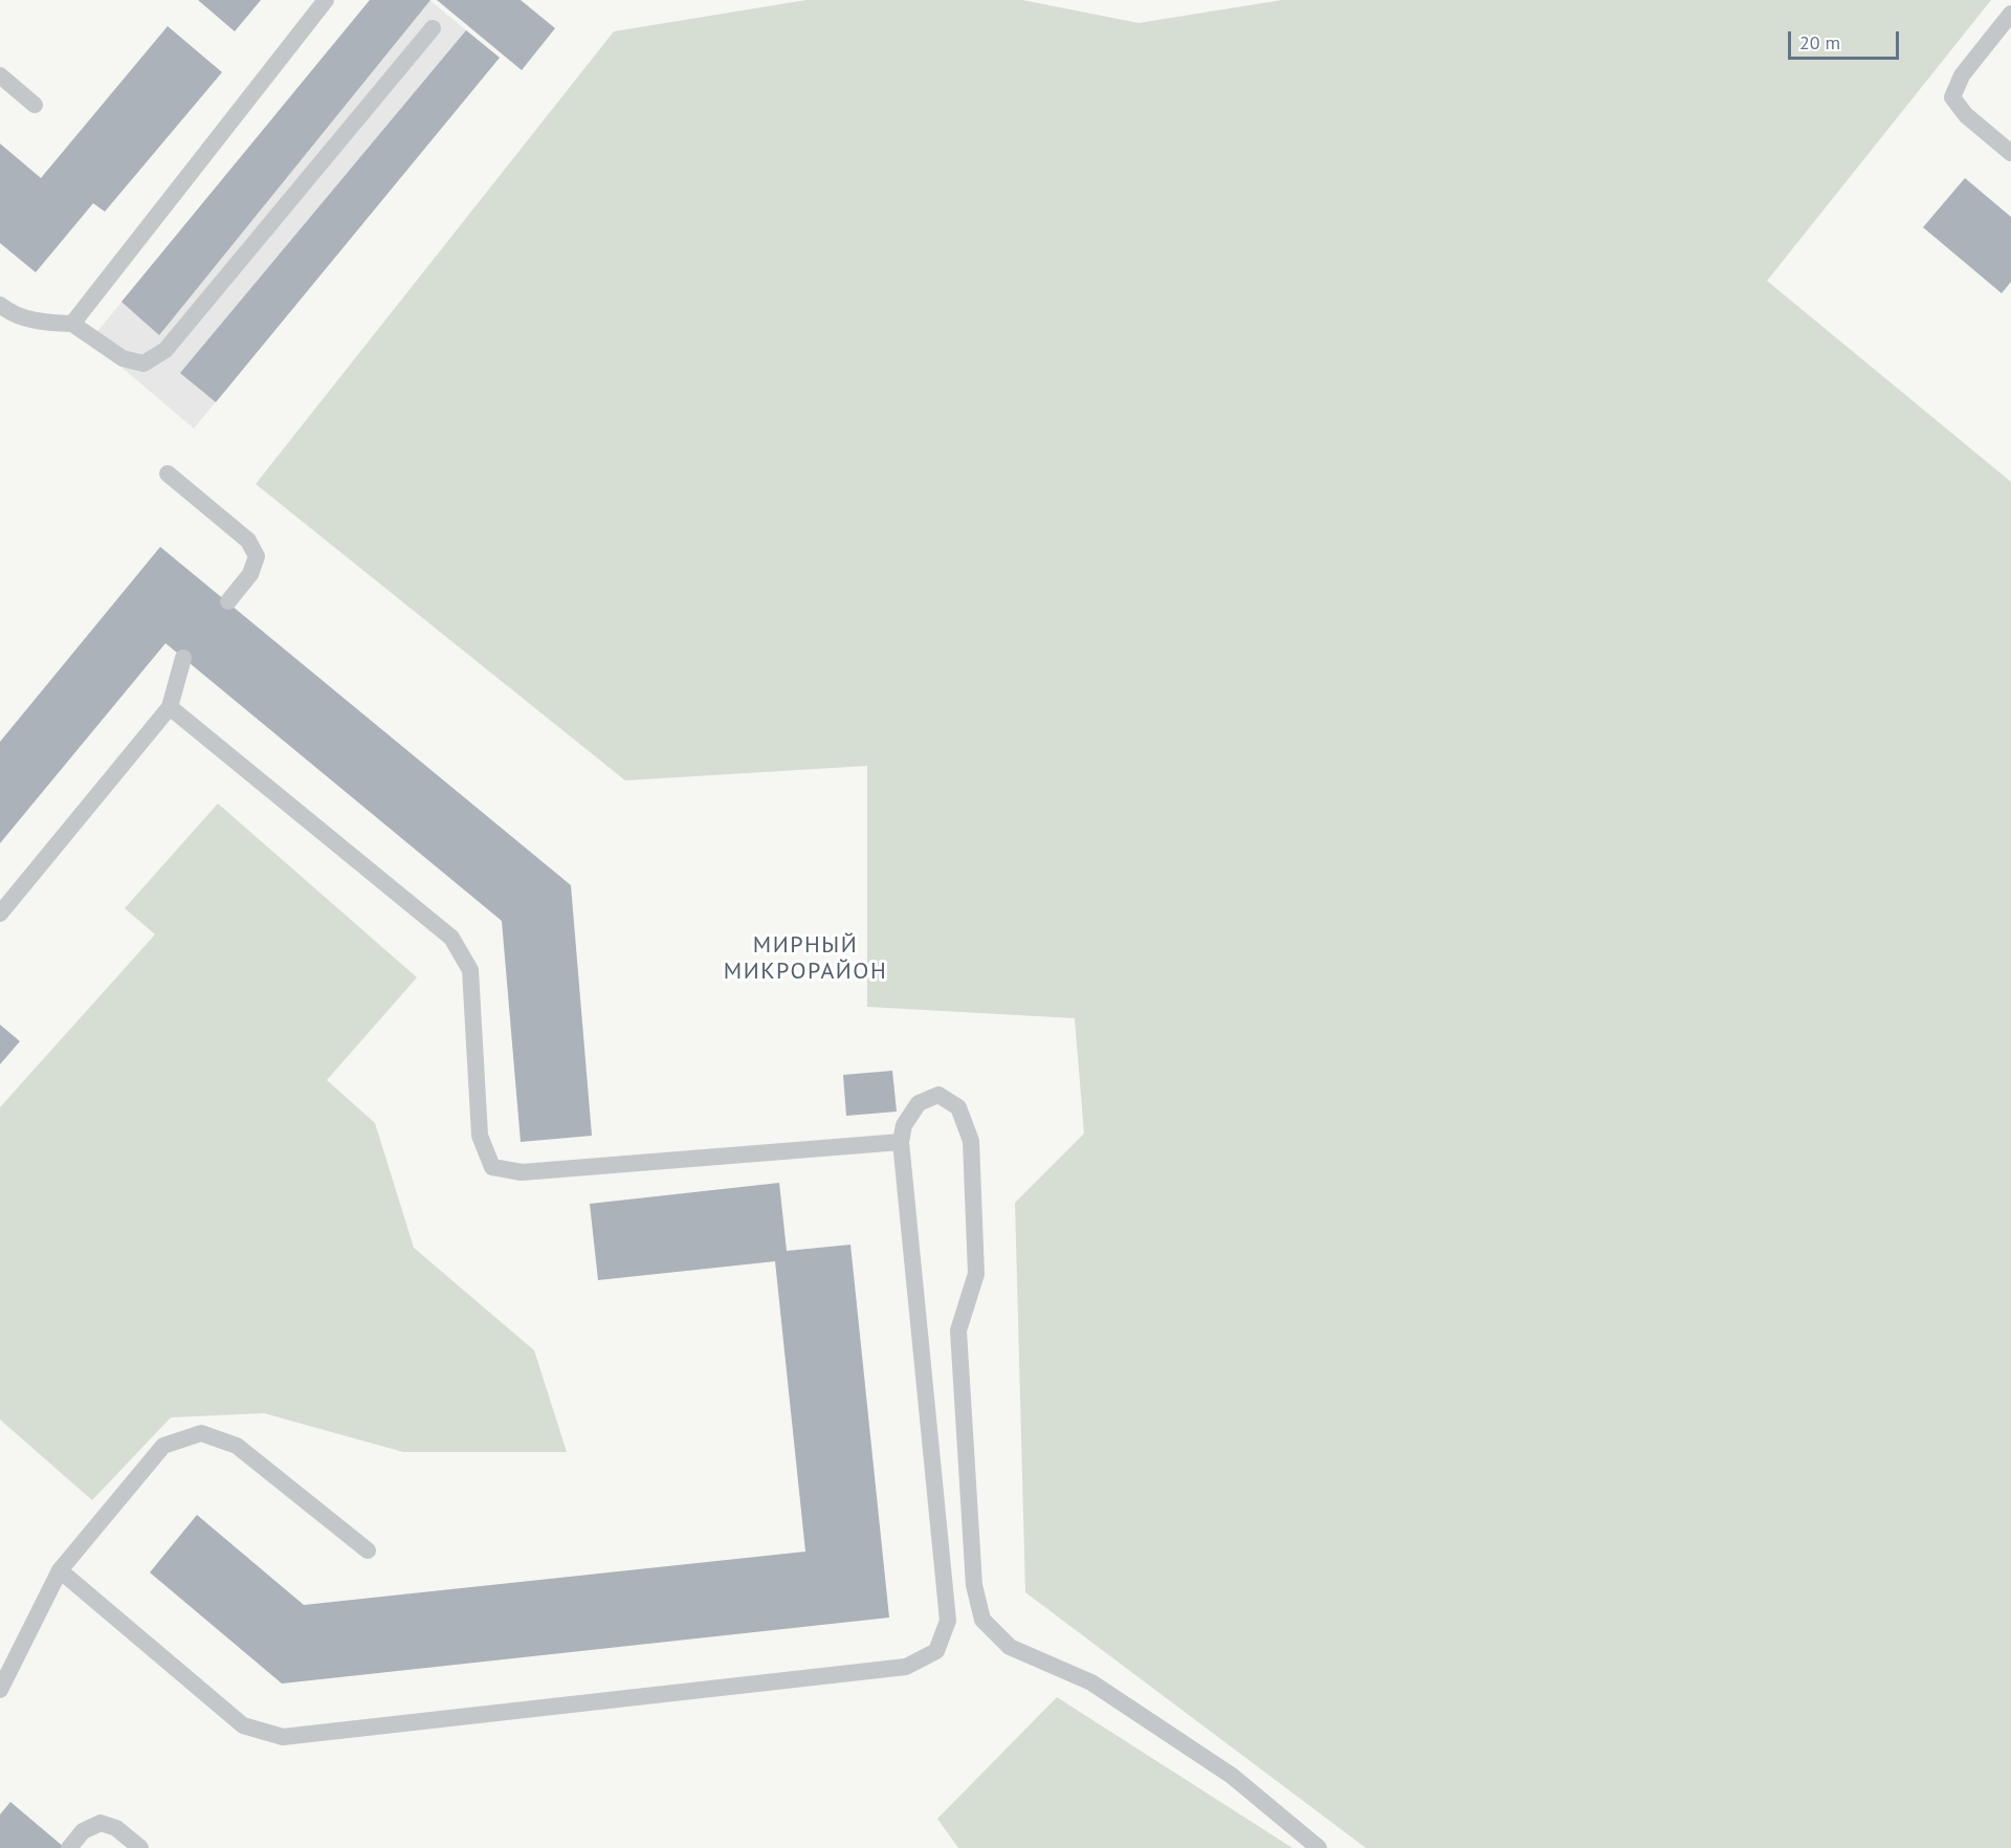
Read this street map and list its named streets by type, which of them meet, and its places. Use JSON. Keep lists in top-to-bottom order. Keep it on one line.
{"districts":["МИРНЫЙ МИКРОРАЙОН"],"scale_bar":"20 m"}
